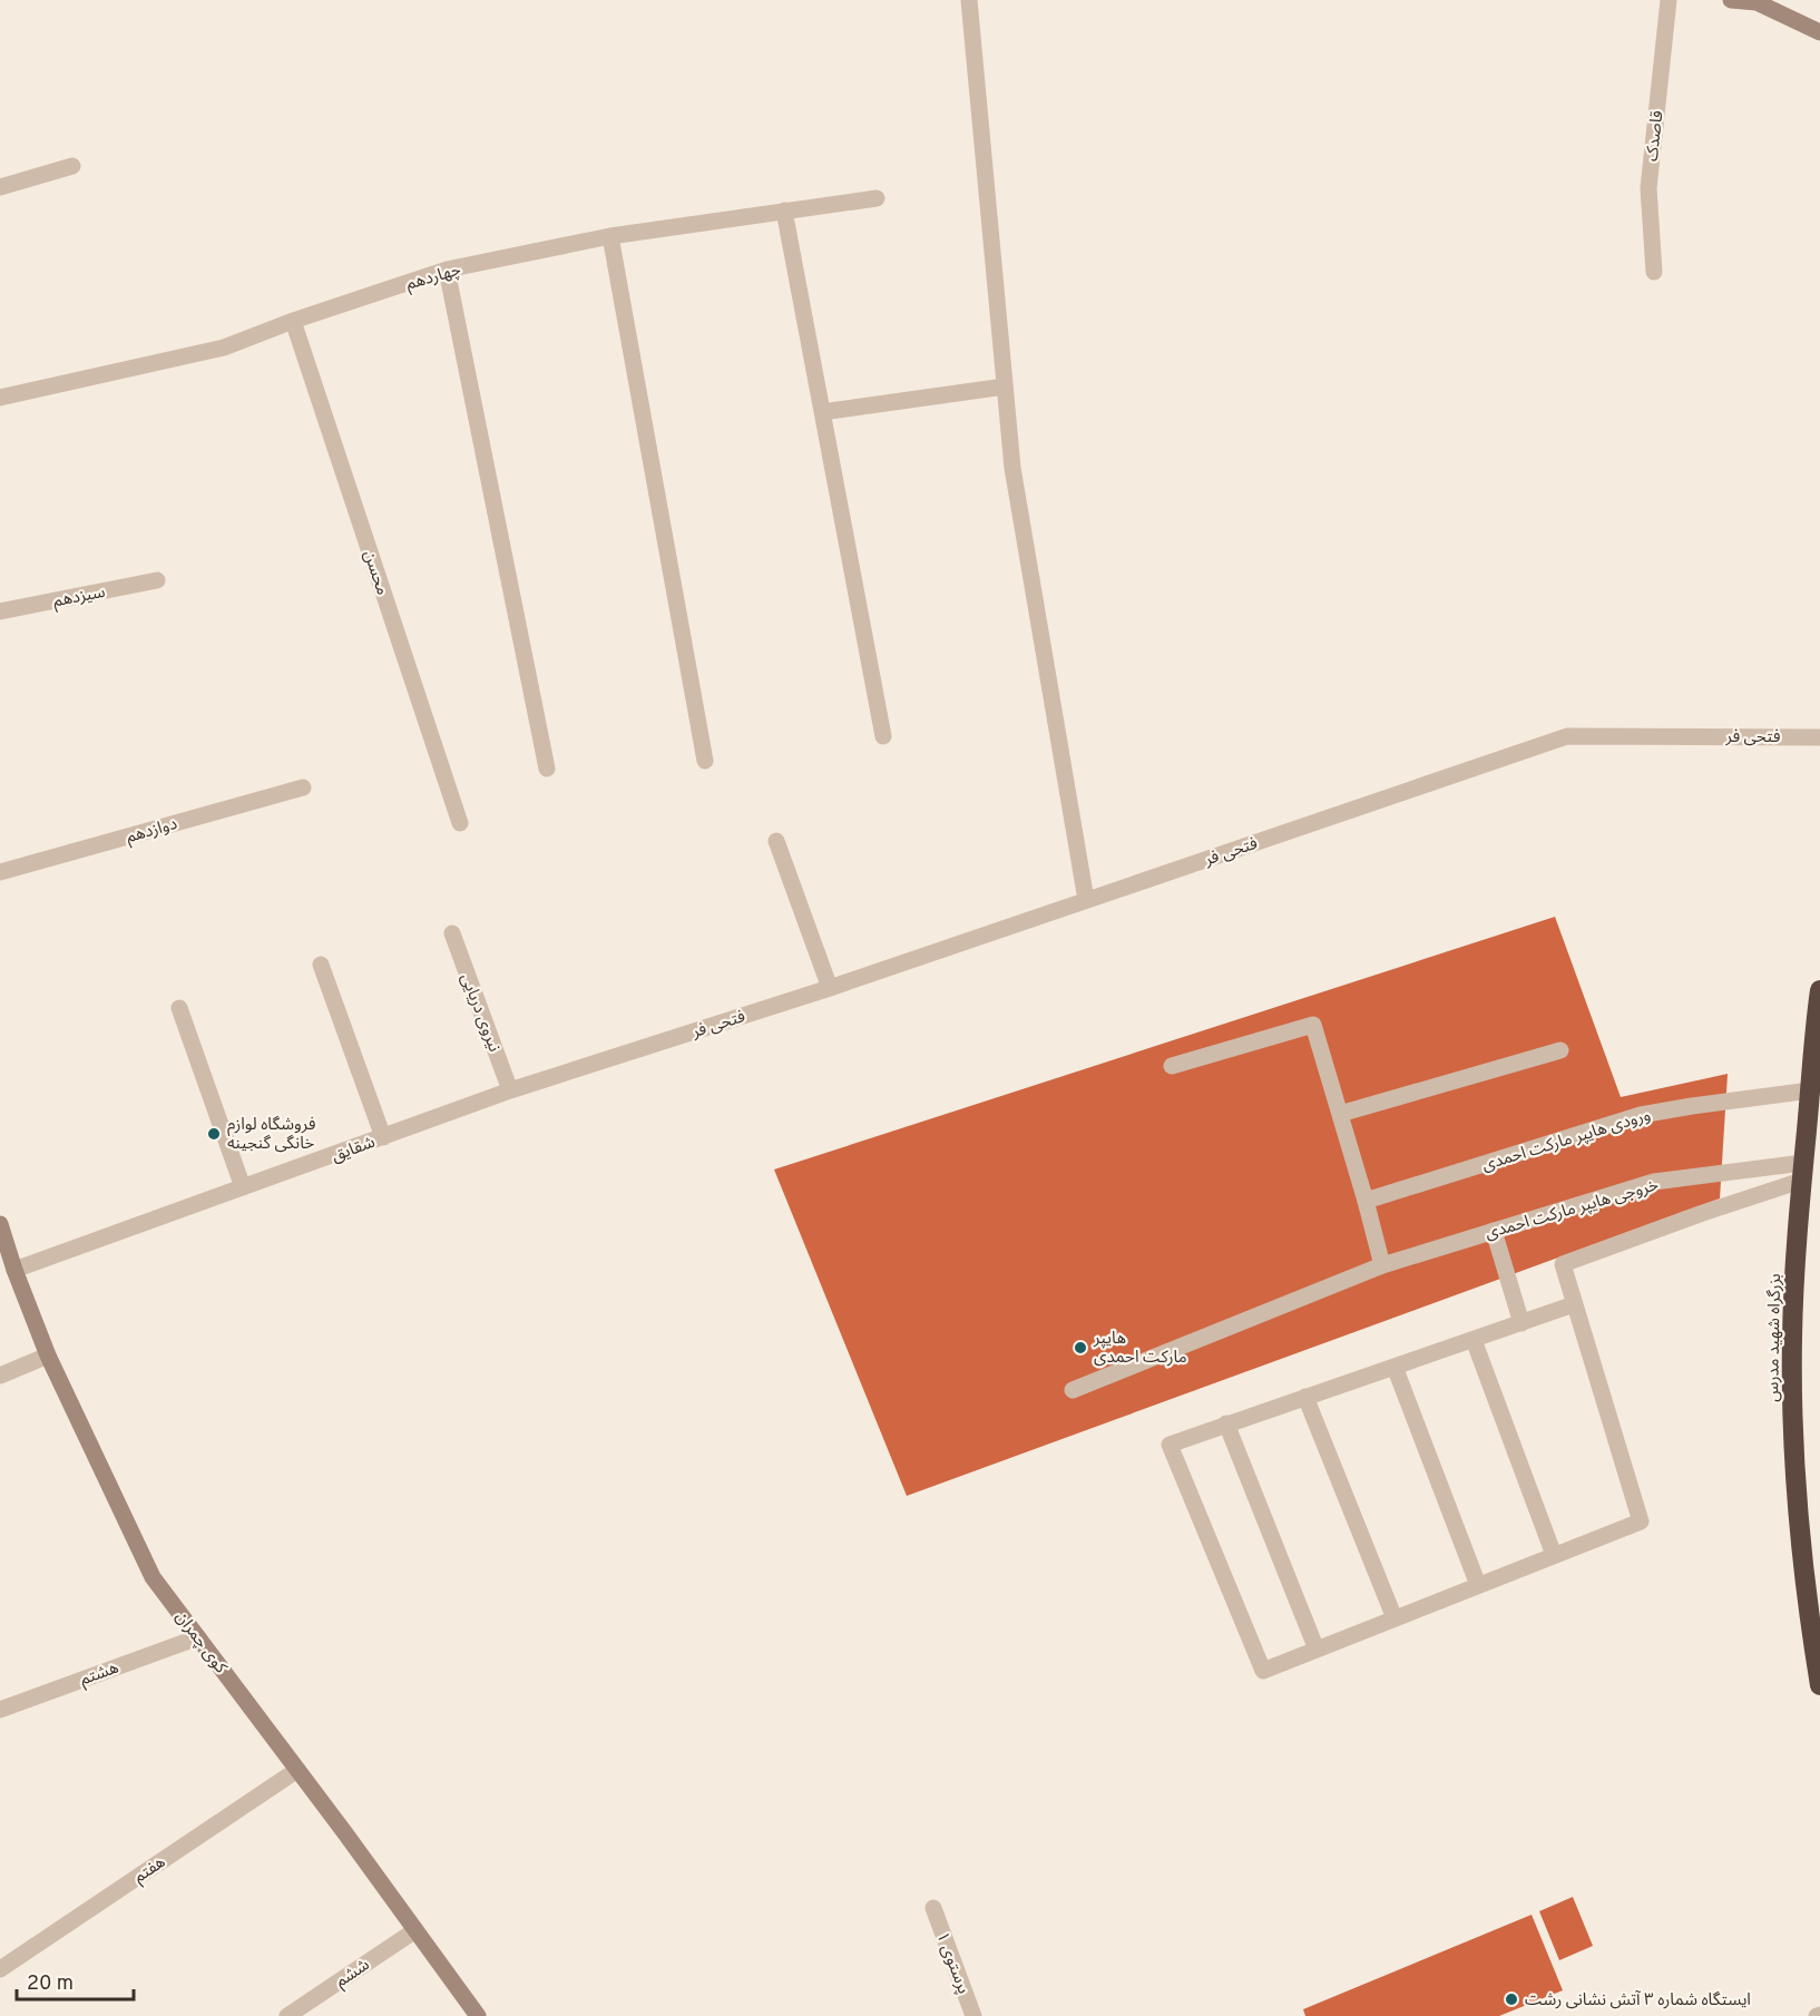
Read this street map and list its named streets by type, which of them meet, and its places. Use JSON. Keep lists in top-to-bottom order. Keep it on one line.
{"streets":{"highway":["بزرگراه شهید مدرس"],"main road":["کوی چمران"],"street":["قاصدک","چهاردهم","محسن","سیزدهم","فتحی فر","دوازدهم","نیروی دریایی","ورودی هایپر مارکت احمدی","شقایق","خروجی هایپر مارکت احمدی","هشتم","هفتم","پرستوی ۱","ششم"]},"crossings":[["چهاردهم","محسن"],["فتحی فر","شقایق"],["نیروی دریایی","شقایق"],["ورودی هایپر مارکت احمدی","بزرگراه شهید مدرس"],["شقایق","کوی چمران"],["خروجی هایپر مارکت احمدی","بزرگراه شهید مدرس"],["کوی چمران","هشتم"],["کوی چمران","هفتم"],["کوی چمران","ششم"]],"places":["فروشگاه لوازم خانگی گنجینه","هایپر مارکت احمدی","ایستگاه شماره ۳ آتش نشانی رشت"],"scale_bar":"20 m"}
